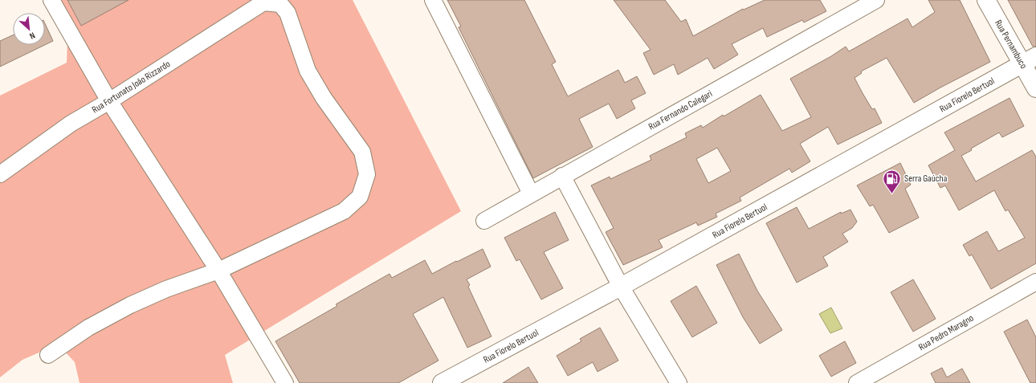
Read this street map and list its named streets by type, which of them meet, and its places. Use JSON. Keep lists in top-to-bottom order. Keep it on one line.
{"streets":{"main road":["Rua Pernambuco","Rua Fiorelo Bertuol"],"street":["Rua Fortunato João Rizzardo","Rua Fernando Calegari","Rua Pedro Maragno"]},"crossings":[["Rua Pernambuco","Rua Fiorelo Bertuol"]],"places":{"fuel station":["Serra Gaúcha"]},"north":"bottom right"}
